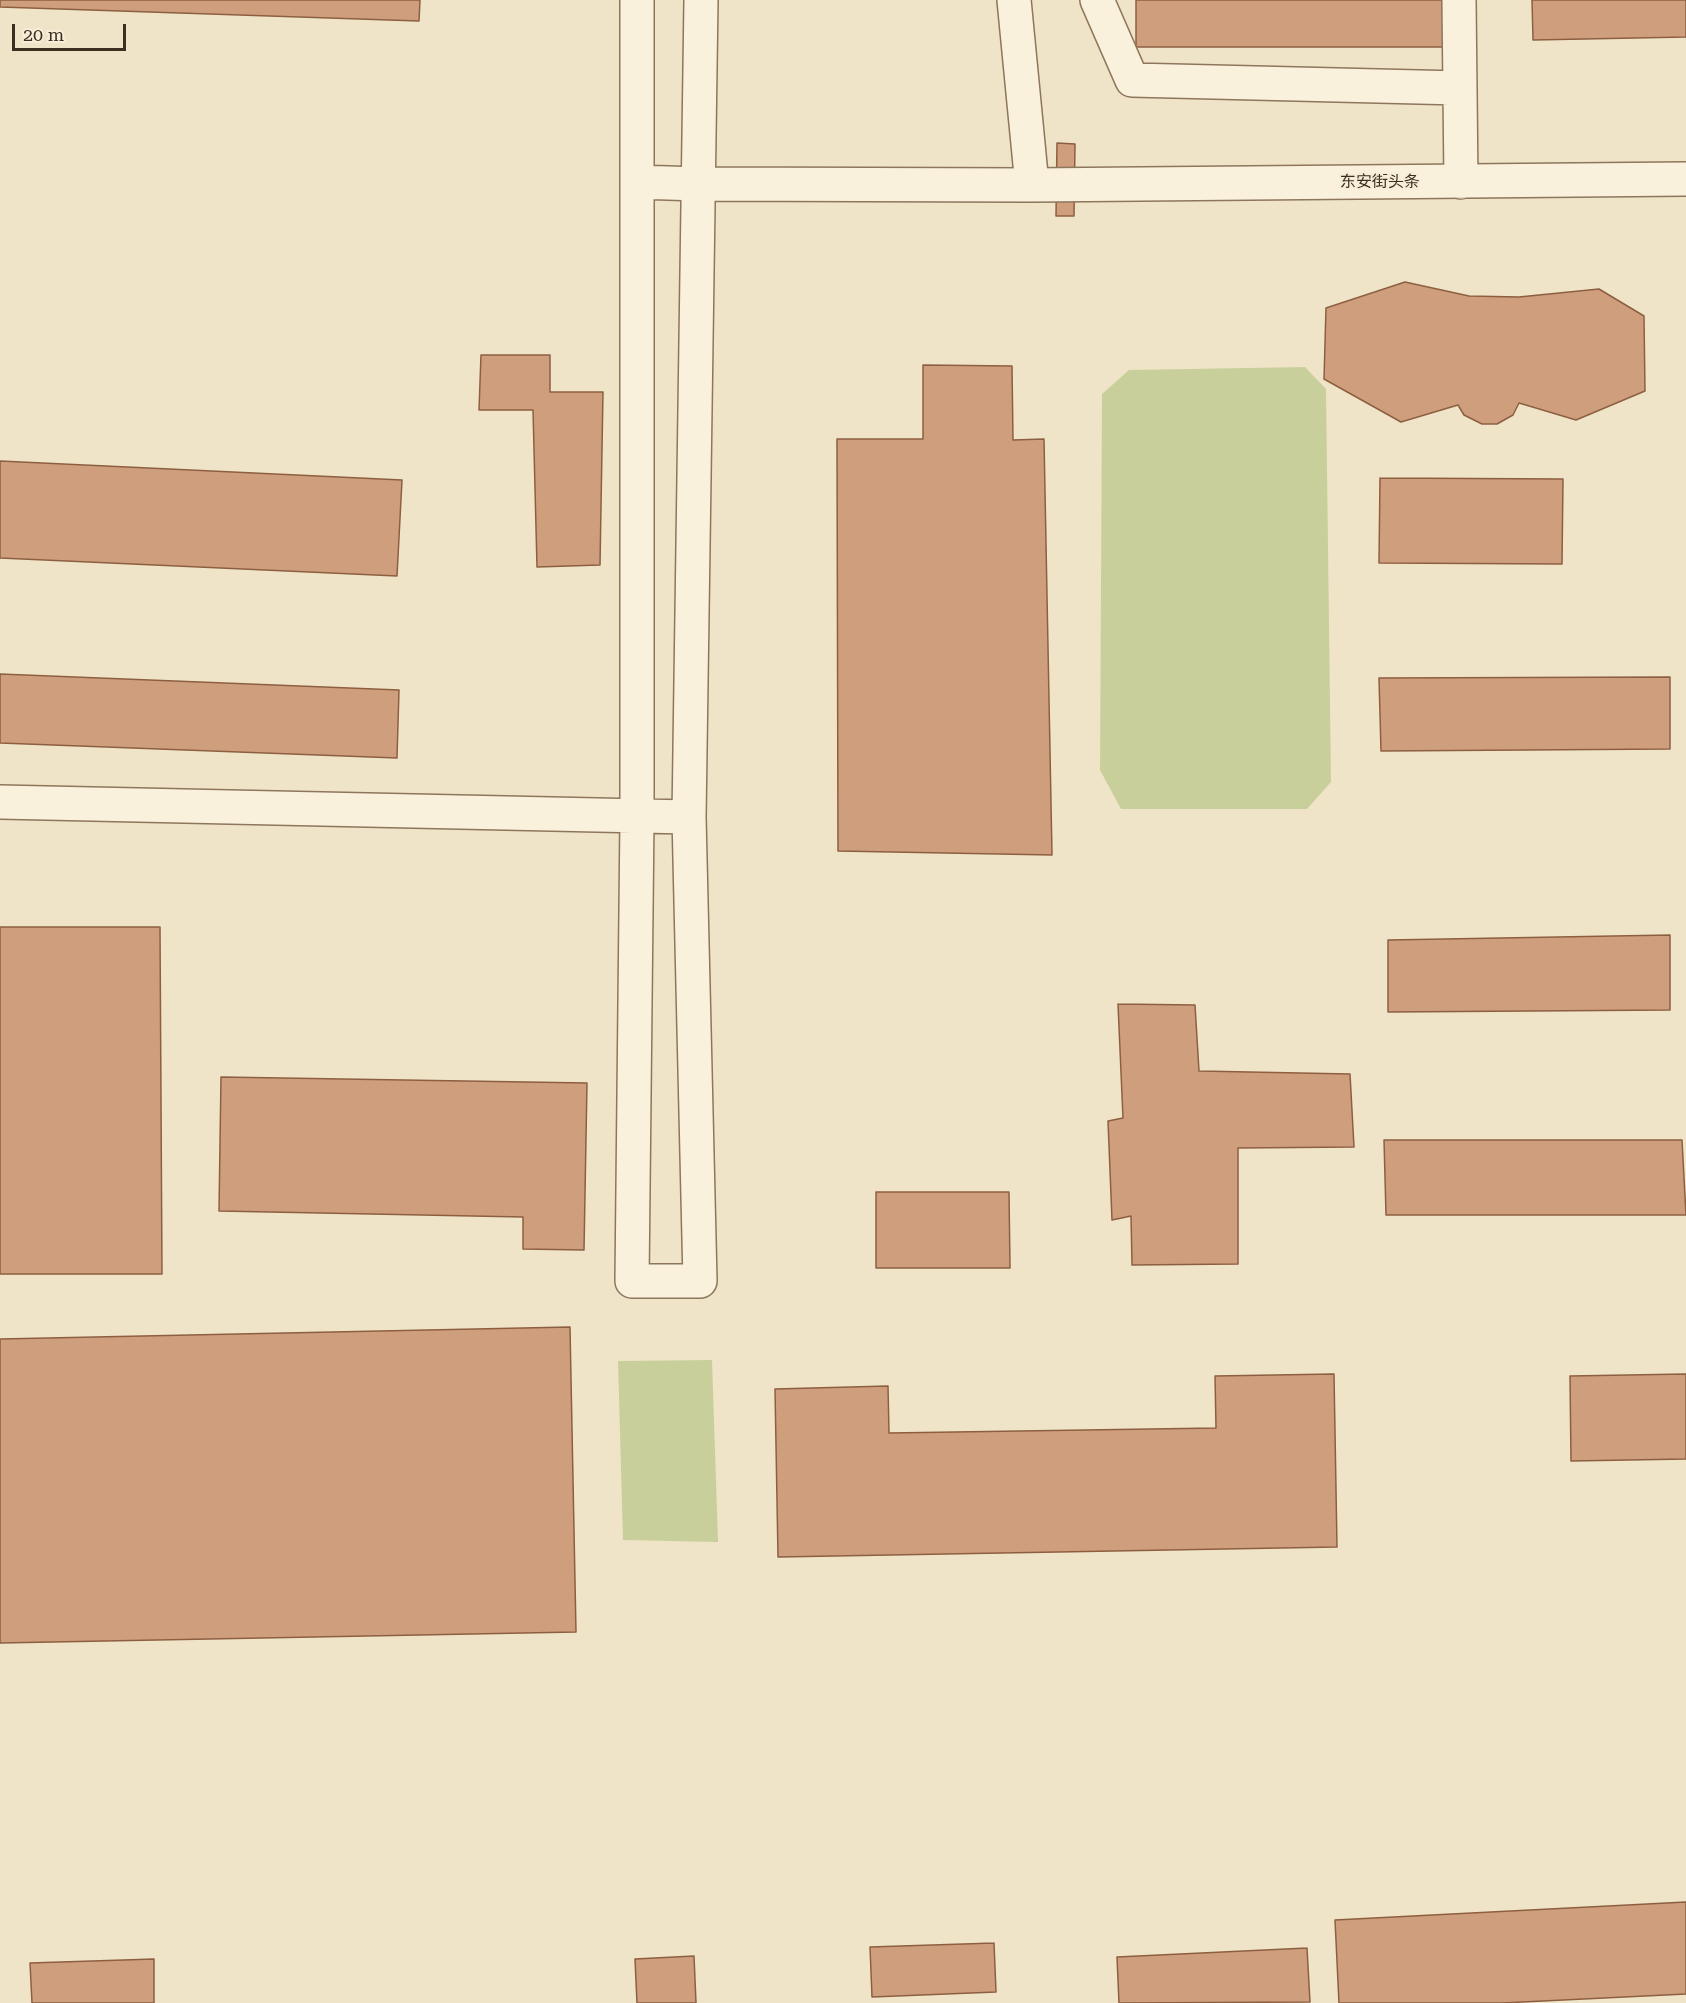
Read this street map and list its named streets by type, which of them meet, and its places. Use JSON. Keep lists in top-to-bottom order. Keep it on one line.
{"streets":{"street":["东安街头条"]},"scale_bar":"20 m"}
